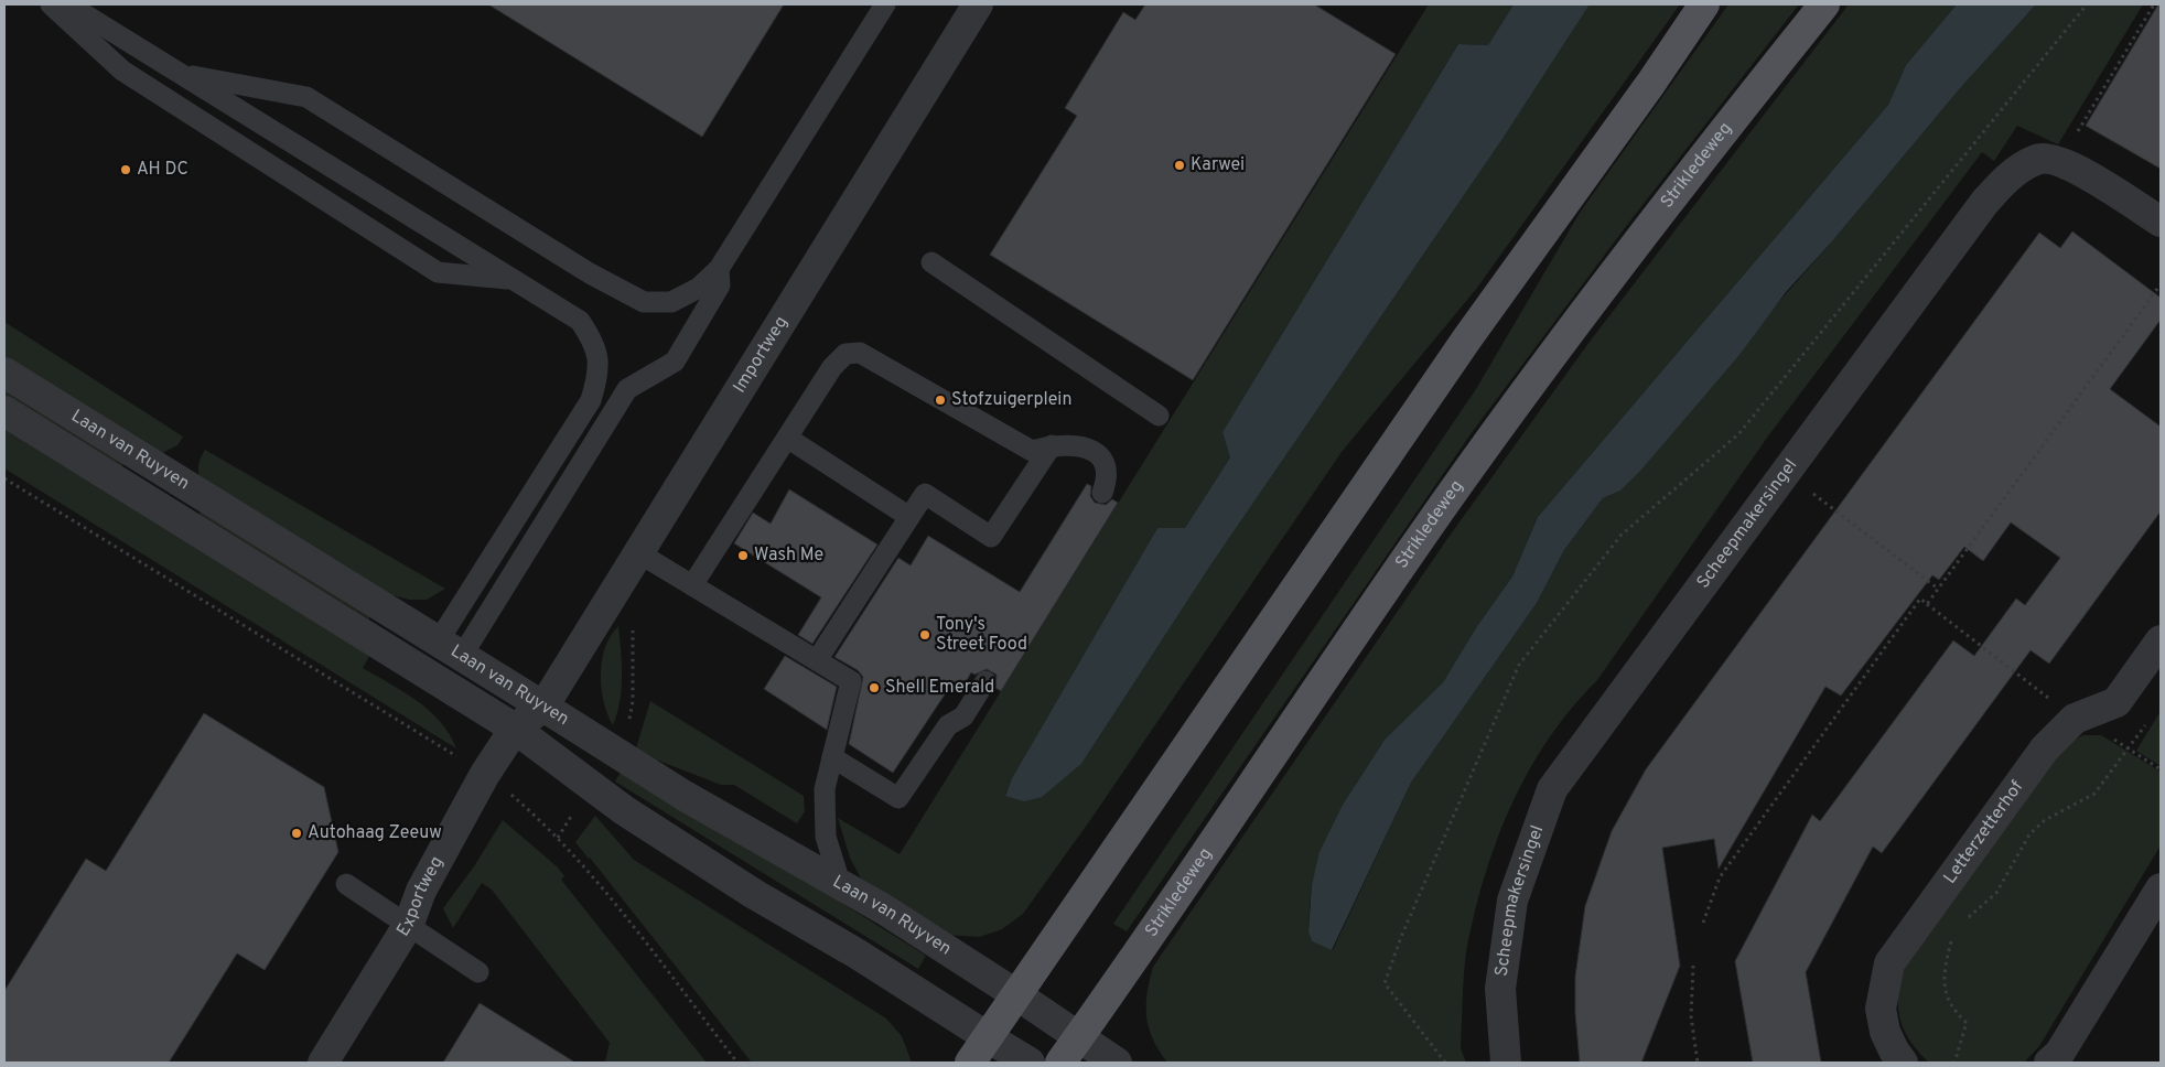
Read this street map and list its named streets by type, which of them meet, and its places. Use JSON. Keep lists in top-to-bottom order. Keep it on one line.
{"streets":{"main road":["Strikledeweg"],"street":["Importweg","Laan van Ruyven","Scheepmakersingel","Letterzetterhof","Exportweg"]},"crossings":[["Strikledeweg","Laan van Ruyven"],["Importweg","Laan van Ruyven"],["Importweg","Exportweg"],["Laan van Ruyven","Exportweg"]],"places":["Karwei","AH DC","Stofzuigerplein","Wash Me","Tony's Street Food","Shell Emerald","Autohaag Zeeuw"]}
